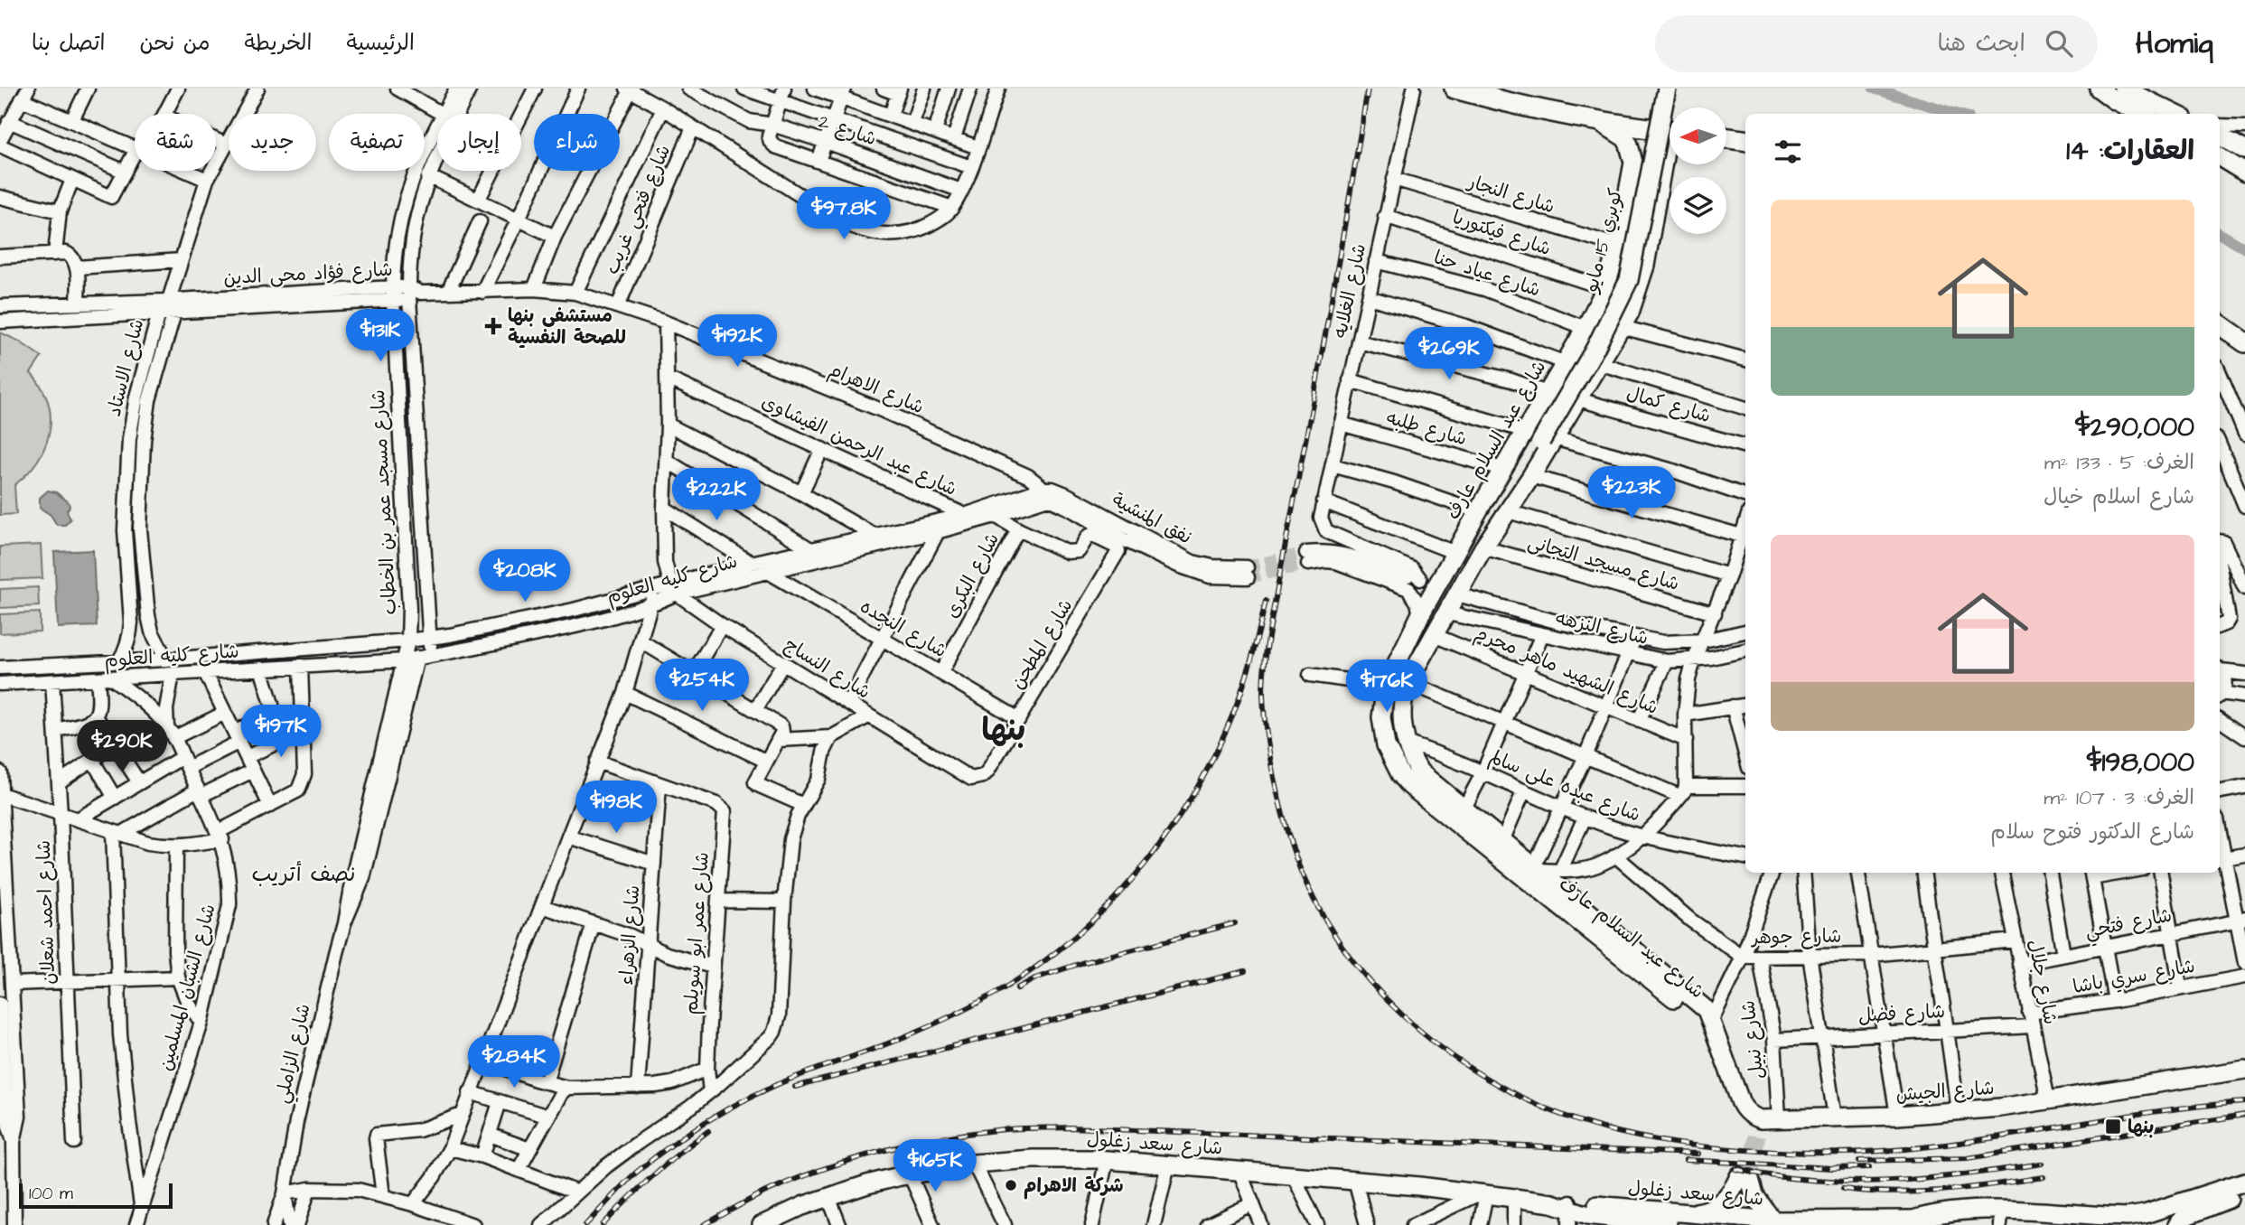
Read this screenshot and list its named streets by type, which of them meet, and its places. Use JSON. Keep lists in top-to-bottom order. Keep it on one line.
{"streets":{"main road":["كوبري 15 مايو","شارع عبد السلام عارف","شارع الجيش","شارع سعد زغلول"],"street":["شارع 2","شارع النجار","شارع فتحي غريب","شارع فيكتوريا","شارع فؤاد محى الدين","شارع عياد حنا","شارع الغلايه","شارع الاستاد","شارع الاهرام","شارع كمال","شارع طلبه","شارع عبد الرحمن الفيشاوى","شارع مسجد عمر بن الخطاب","نفق المنشية","شارع مسجد التجانى","شارع البكرى","شارع كليه العلوم","شارع النزهه","شارع النجده","شارع المطحن","شارع النساج","شارع الشهيد ماهر محرم","شارع عبده على سالم","شارع احمد شعلان","شارع فتحي","شارع عمر ابو سويلم","شارع الزهراء","شارع جوهر","شارع سري باشا","شارع جلال","شارع الشبان المسلمين","شارع فضل","شارع نبيل","شارع الزاملي"]},"crossings":[["شارع النجار","شارع الغلايه"],["شارع النجار","شارع عبد السلام عارف"],["شارع فتحي غريب","شارع الاهرام"],["شارع فيكتوريا","شارع الغلايه"],["شارع فيكتوريا","شارع عبد السلام عارف"],["كوبري 15 مايو","شارع عبد السلام عارف"],["شارع فؤاد محى الدين","شارع الاستاد"],["شارع فؤاد محى الدين","شارع الاهرام"],["شارع فؤاد محى الدين","شارع مسجد عمر بن الخطاب"],["شارع عياد حنا","شارع الغلايه"],["شارع عياد حنا","شارع عبد السلام عارف"],["شارع الغلايه","شارع طلبه"],["شارع الاستاد","شارع كليه العلوم"],["شارع الاهرام","شارع مسجد عمر بن الخطاب"],["شارع الاهرام","نفق المنشية"],["شارع الاهرام","شارع كليه العلوم"],["شارع كمال","شارع عبد السلام عارف"],["شارع طلبه","شارع عبد السلام عارف"],["شارع عبد السلام عارف","شارع مسجد التجانى"],["شارع عبد السلام عارف","شارع النزهه"],["شارع عبد السلام عارف","شارع الشهيد ماهر محرم"],["شارع عبد السلام عارف","شارع عبده على سالم"],["شارع عبد الرحمن الفيشاوى","شارع كليه العلوم"],["شارع مسجد عمر بن الخطاب","شارع كليه العلوم"],["شارع مسجد عمر بن الخطاب","شارع الزاملي"],["نفق المنشية","شارع كليه العلوم"],["شارع البكرى","شارع النجده"],["شارع البكرى","شارع المطحن"],["شارع كليه العلوم","شارع النجده"],["شارع كليه العلوم","شارع النساج"],["شارع كليه العلوم","شارع احمد شعلان"],["شارع كليه العلوم","شارع الشبان المسلمين"],["شارع كليه العلوم","شارع الزاملي"],["شارع النجده","شارع المطحن"],["شارع المطحن","شارع النساج"],["شارع فتحي","شارع جلال"],["شارع عمر ابو سويلم","شارع الزهراء"],["شارع جوهر","شارع جلال"],["شارع جوهر","شارع نبيل"],["شارع سري باشا","شارع جلال"],["شارع سري باشا","شارع فضل"],["شارع جلال","شارع فضل"],["شارع جلال","شارع الجيش"],["شارع فضل","شارع نبيل"],["شارع نبيل","شارع الجيش"]],"districts":["بنها","نصف أتريب"],"places":{"health":["مستشفى بنها للصحة النفسية"],"transit":["بنها"],"other":["شركة الاهرام"]},"scale_bar":"100 m","north":"left","page":{"header":"Homiq","search":"ابحث هنا","nav":["الرئيسية","الخريطة","من نحن","اتصل بنا"],"chip":["شراء","إيجار","تصفية","جديد","شقة"],"heading":"العقارات: 14","price":["$97.8K","$131K","$192K","$269K","$223K","$222K","$208K","$254K","$176K","$197K","$290K","$198K","$284K","$165K"],"list":[{"name":"$290,000","note":"الغرف: 5 · 133 m² · شارع اسلام خيال"},{"name":"$198,000","note":"الغرف: 3 · 107 m² · شارع الدكتور فتوح سلام"}],"scale":"100 m"}}
